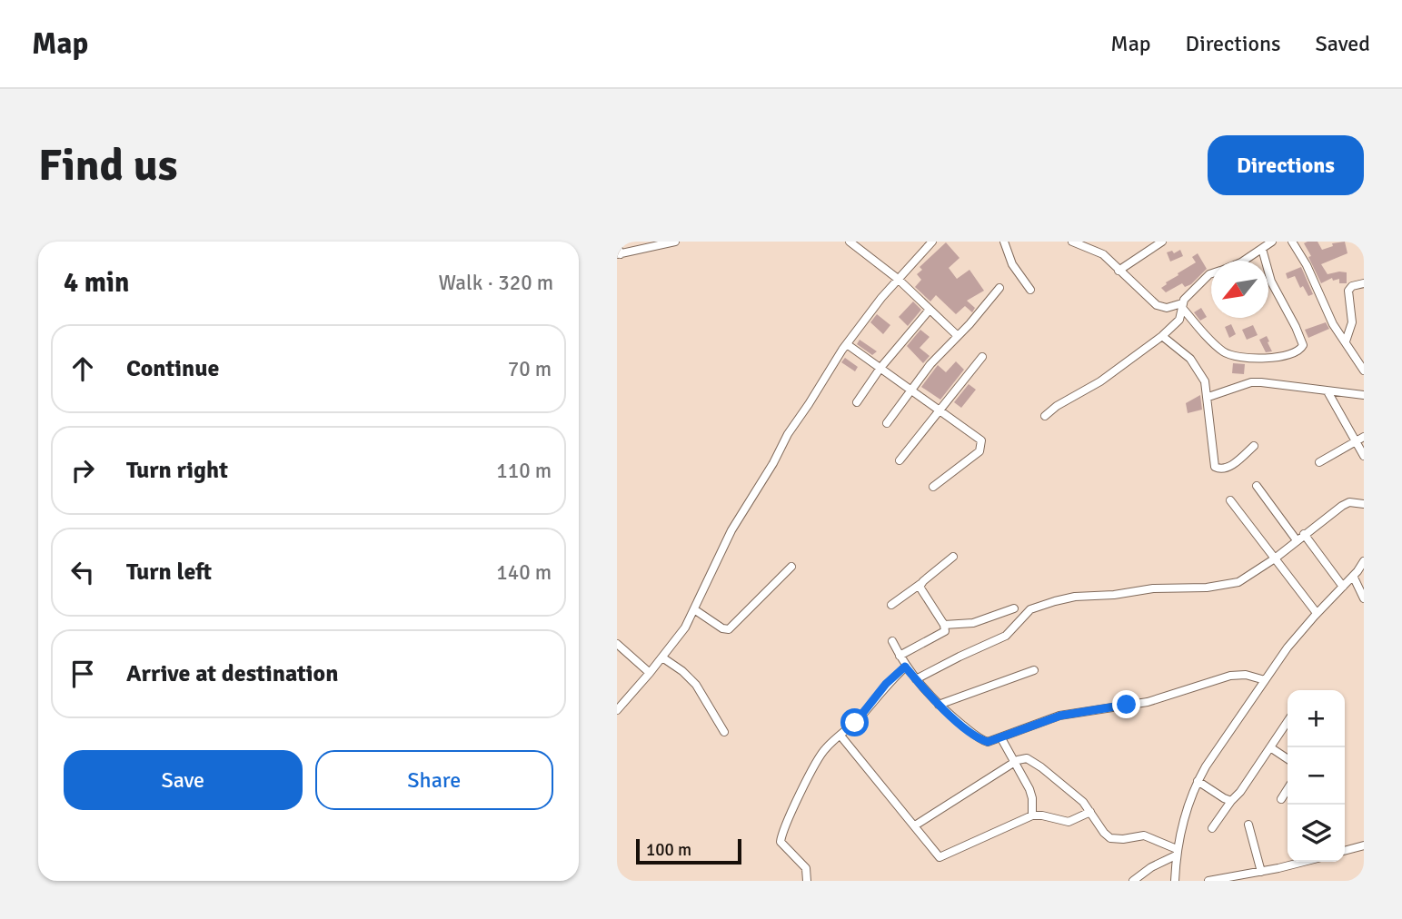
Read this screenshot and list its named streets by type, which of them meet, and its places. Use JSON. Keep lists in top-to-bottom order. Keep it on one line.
{"scale_bar":"100 m","north":"bottom left","page":{"header":"Map","nav":["Map","Directions","Saved"],"buttons":["Directions",["Save","Share"]],"title":"Find us","heading":["4 min","Walk · 320 m"],"list":[["Continue","70 m"],["Turn right","110 m"],["Turn left","140 m"],"Arrive at destination"],"map_buttons":["+","−"],"scale":"100 m"}}
